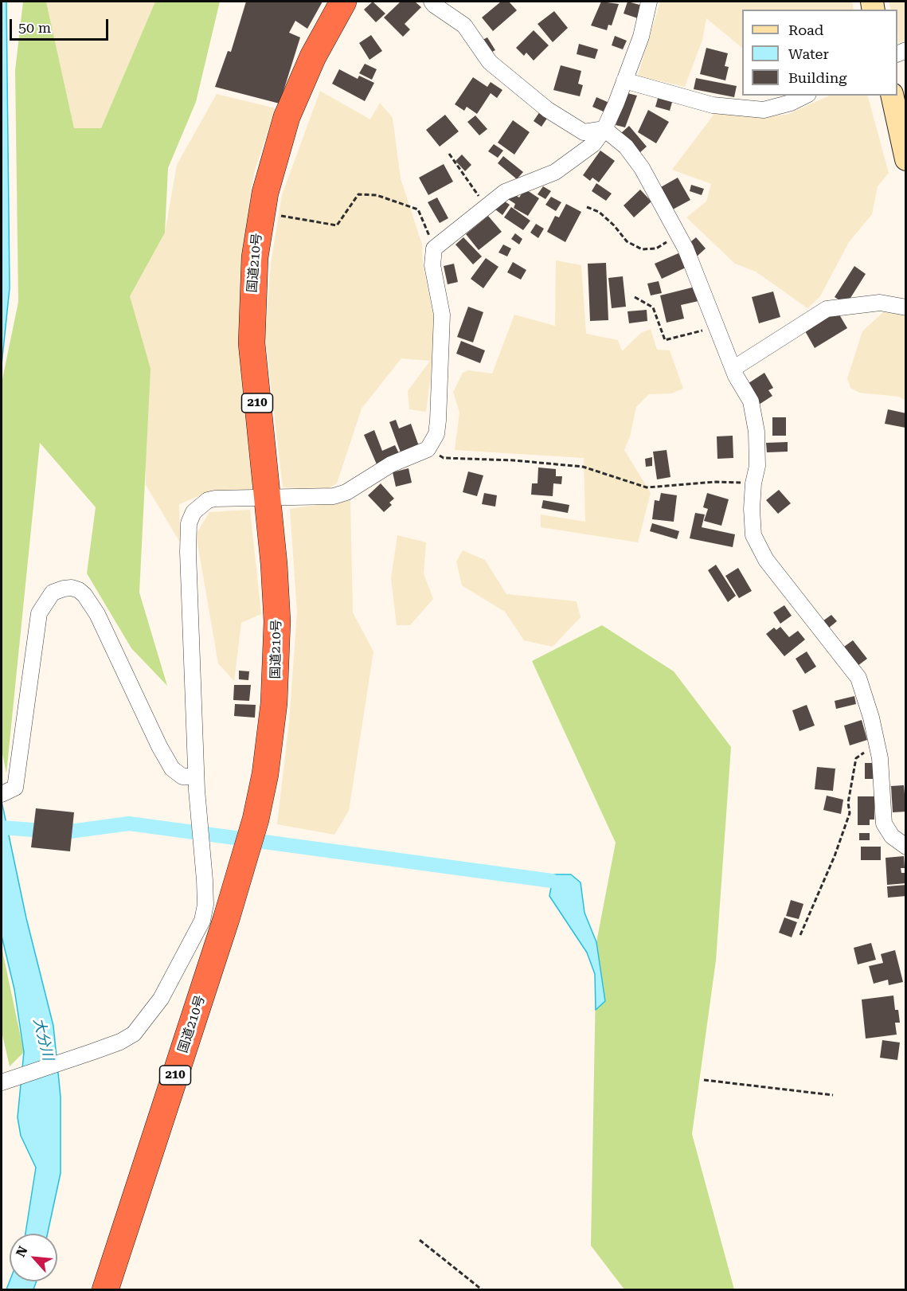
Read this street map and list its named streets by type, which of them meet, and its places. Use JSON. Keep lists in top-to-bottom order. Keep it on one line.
{"streets":{"highway":["国道210号","210"]},"water":["大分川"],"legend":["Road","Water","Building"],"scale_bar":"50 m","north":"top left"}
